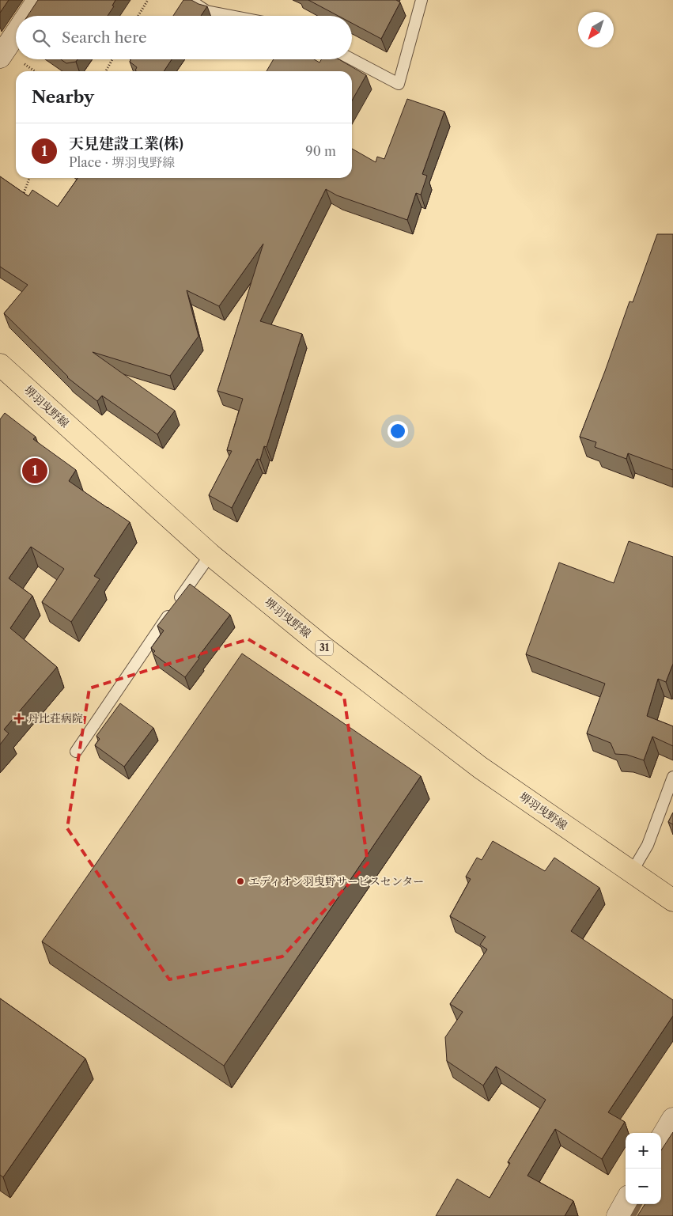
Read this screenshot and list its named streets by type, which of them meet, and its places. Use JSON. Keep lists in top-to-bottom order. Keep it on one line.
{"streets":{"main road":["堺羽曳野線","31"]},"places":{"health":["丹比荘病院"],"other":["エディオン羽曳野サービスセンター"]},"north":"bottom left","page":{"search":"Search here","heading":"Nearby","list":[{"mark":"1","name":"天見建設工業(株)","note":"Place · 堺羽曳野線","value":"90 m"}],"pins":"1","map_buttons":["+","−"]}}
